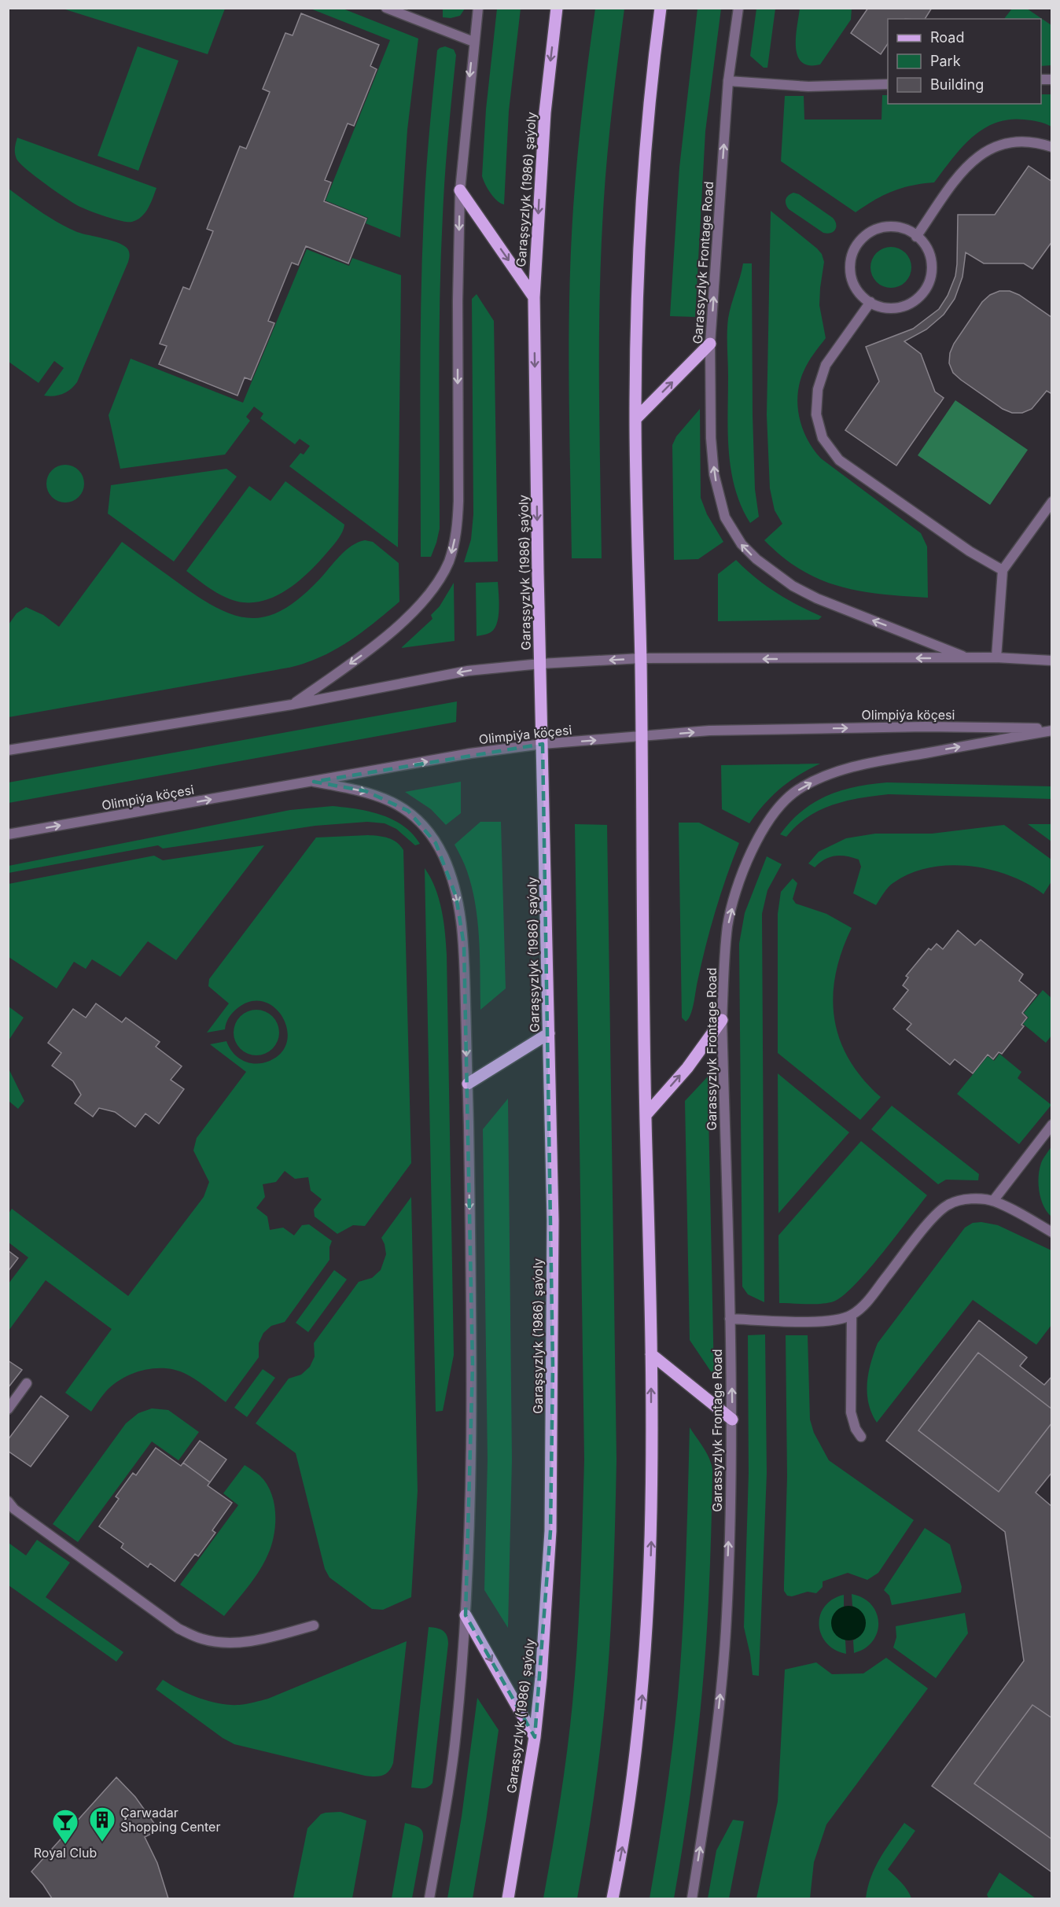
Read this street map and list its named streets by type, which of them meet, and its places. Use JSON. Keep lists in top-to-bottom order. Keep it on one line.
{"streets":{"main road":["Garaşsyzlyk (1986) şaýoly"],"street":["Garassyzlyk Frontage Road","Olimpiýa köçesi"]},"crossings":[["Garaşsyzlyk (1986) şaýoly","Olimpiýa köçesi"],["Garassyzlyk Frontage Road","Olimpiýa köçesi"]],"one_way":["Garassyzlyk Frontage Road"],"places":{"building":["Çarwadar Shopping Center"],"bar":["Royal Club"]},"legend":["Road","Park","Building"]}
